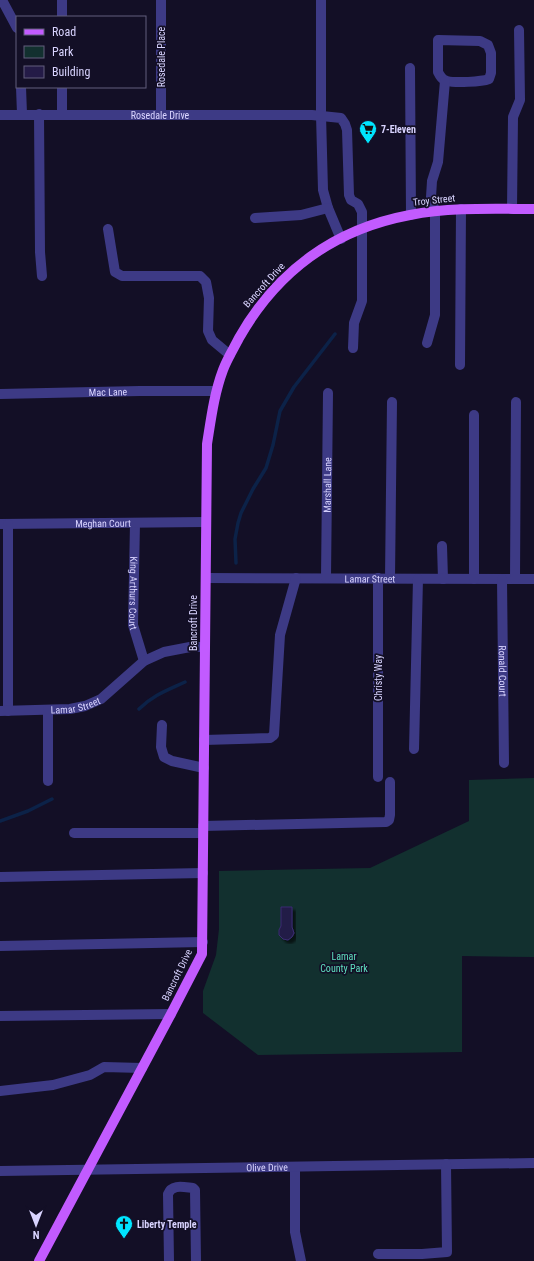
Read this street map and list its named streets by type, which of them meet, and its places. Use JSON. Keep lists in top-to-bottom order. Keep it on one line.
{"streets":{"main road":["Troy Street","Bancroft Drive"],"street":["Rosedale Place","Rosedale Drive","Mac Lane","Marshall Lane","Meghan Court","Lamar Street","King Arthurs Court","Ronald Court","Christy Way","Olive Drive"]},"crossings":[["Rosedale Place","Rosedale Drive"],["Rosedale Drive","Troy Street"],["Troy Street","Bancroft Drive"],["Bancroft Drive","Mac Lane"],["Bancroft Drive","Meghan Court"],["Bancroft Drive","Lamar Street"],["Bancroft Drive","Olive Drive"],["Marshall Lane","Lamar Street"],["Meghan Court","King Arthurs Court"],["Lamar Street","King Arthurs Court"],["Lamar Street","Ronald Court"],["Lamar Street","Christy Way"]],"parks":["Lamar County Park"],"places":{"supermarket":["7-Eleven"],"church":["Liberty Temple"]},"legend":["Road","Park","Building"],"north":"bottom"}
